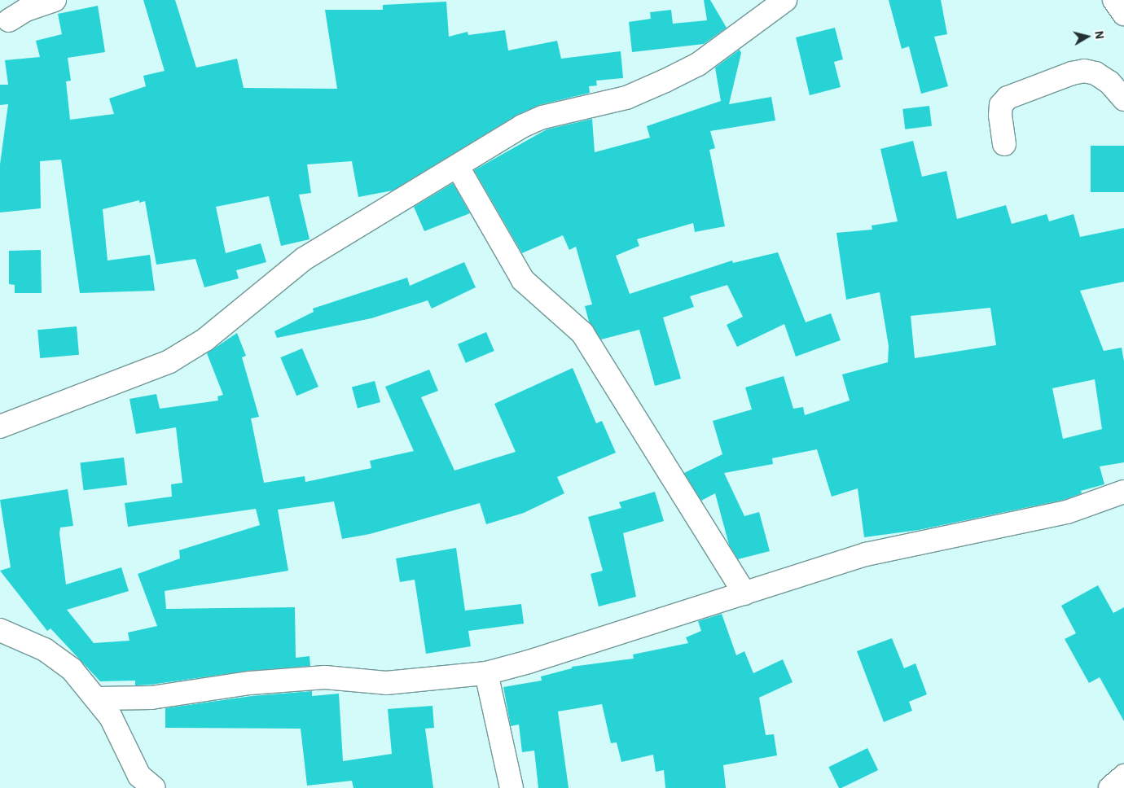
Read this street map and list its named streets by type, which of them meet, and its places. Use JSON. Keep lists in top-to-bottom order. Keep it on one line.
{"north":"right"}
